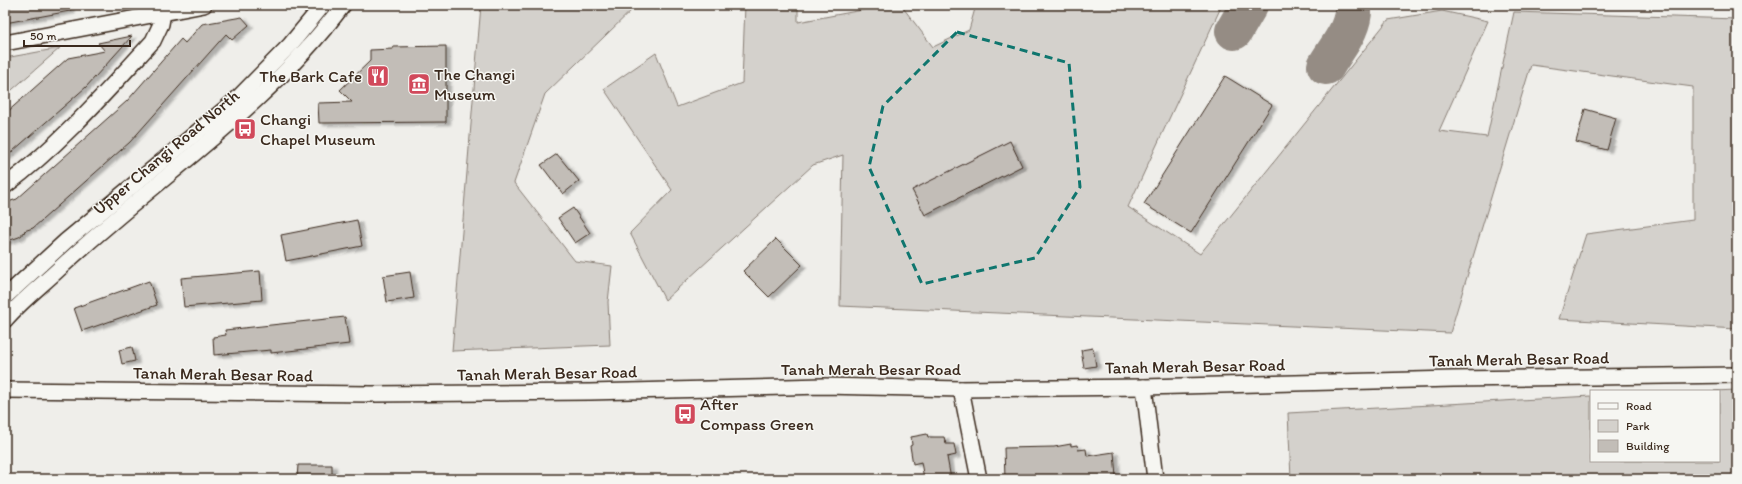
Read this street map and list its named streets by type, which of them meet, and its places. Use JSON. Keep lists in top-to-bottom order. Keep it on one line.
{"streets":{"street":["Upper Changi Road North","Tanah Merah Besar Road"]},"places":{"restaurant":["The Bark Cafe"],"museum":["The Changi Museum"],"bus stop":["Changi Chapel Museum","After Compass Green"]},"legend":["Road","Park","Building"],"scale_bar":"50 m"}
